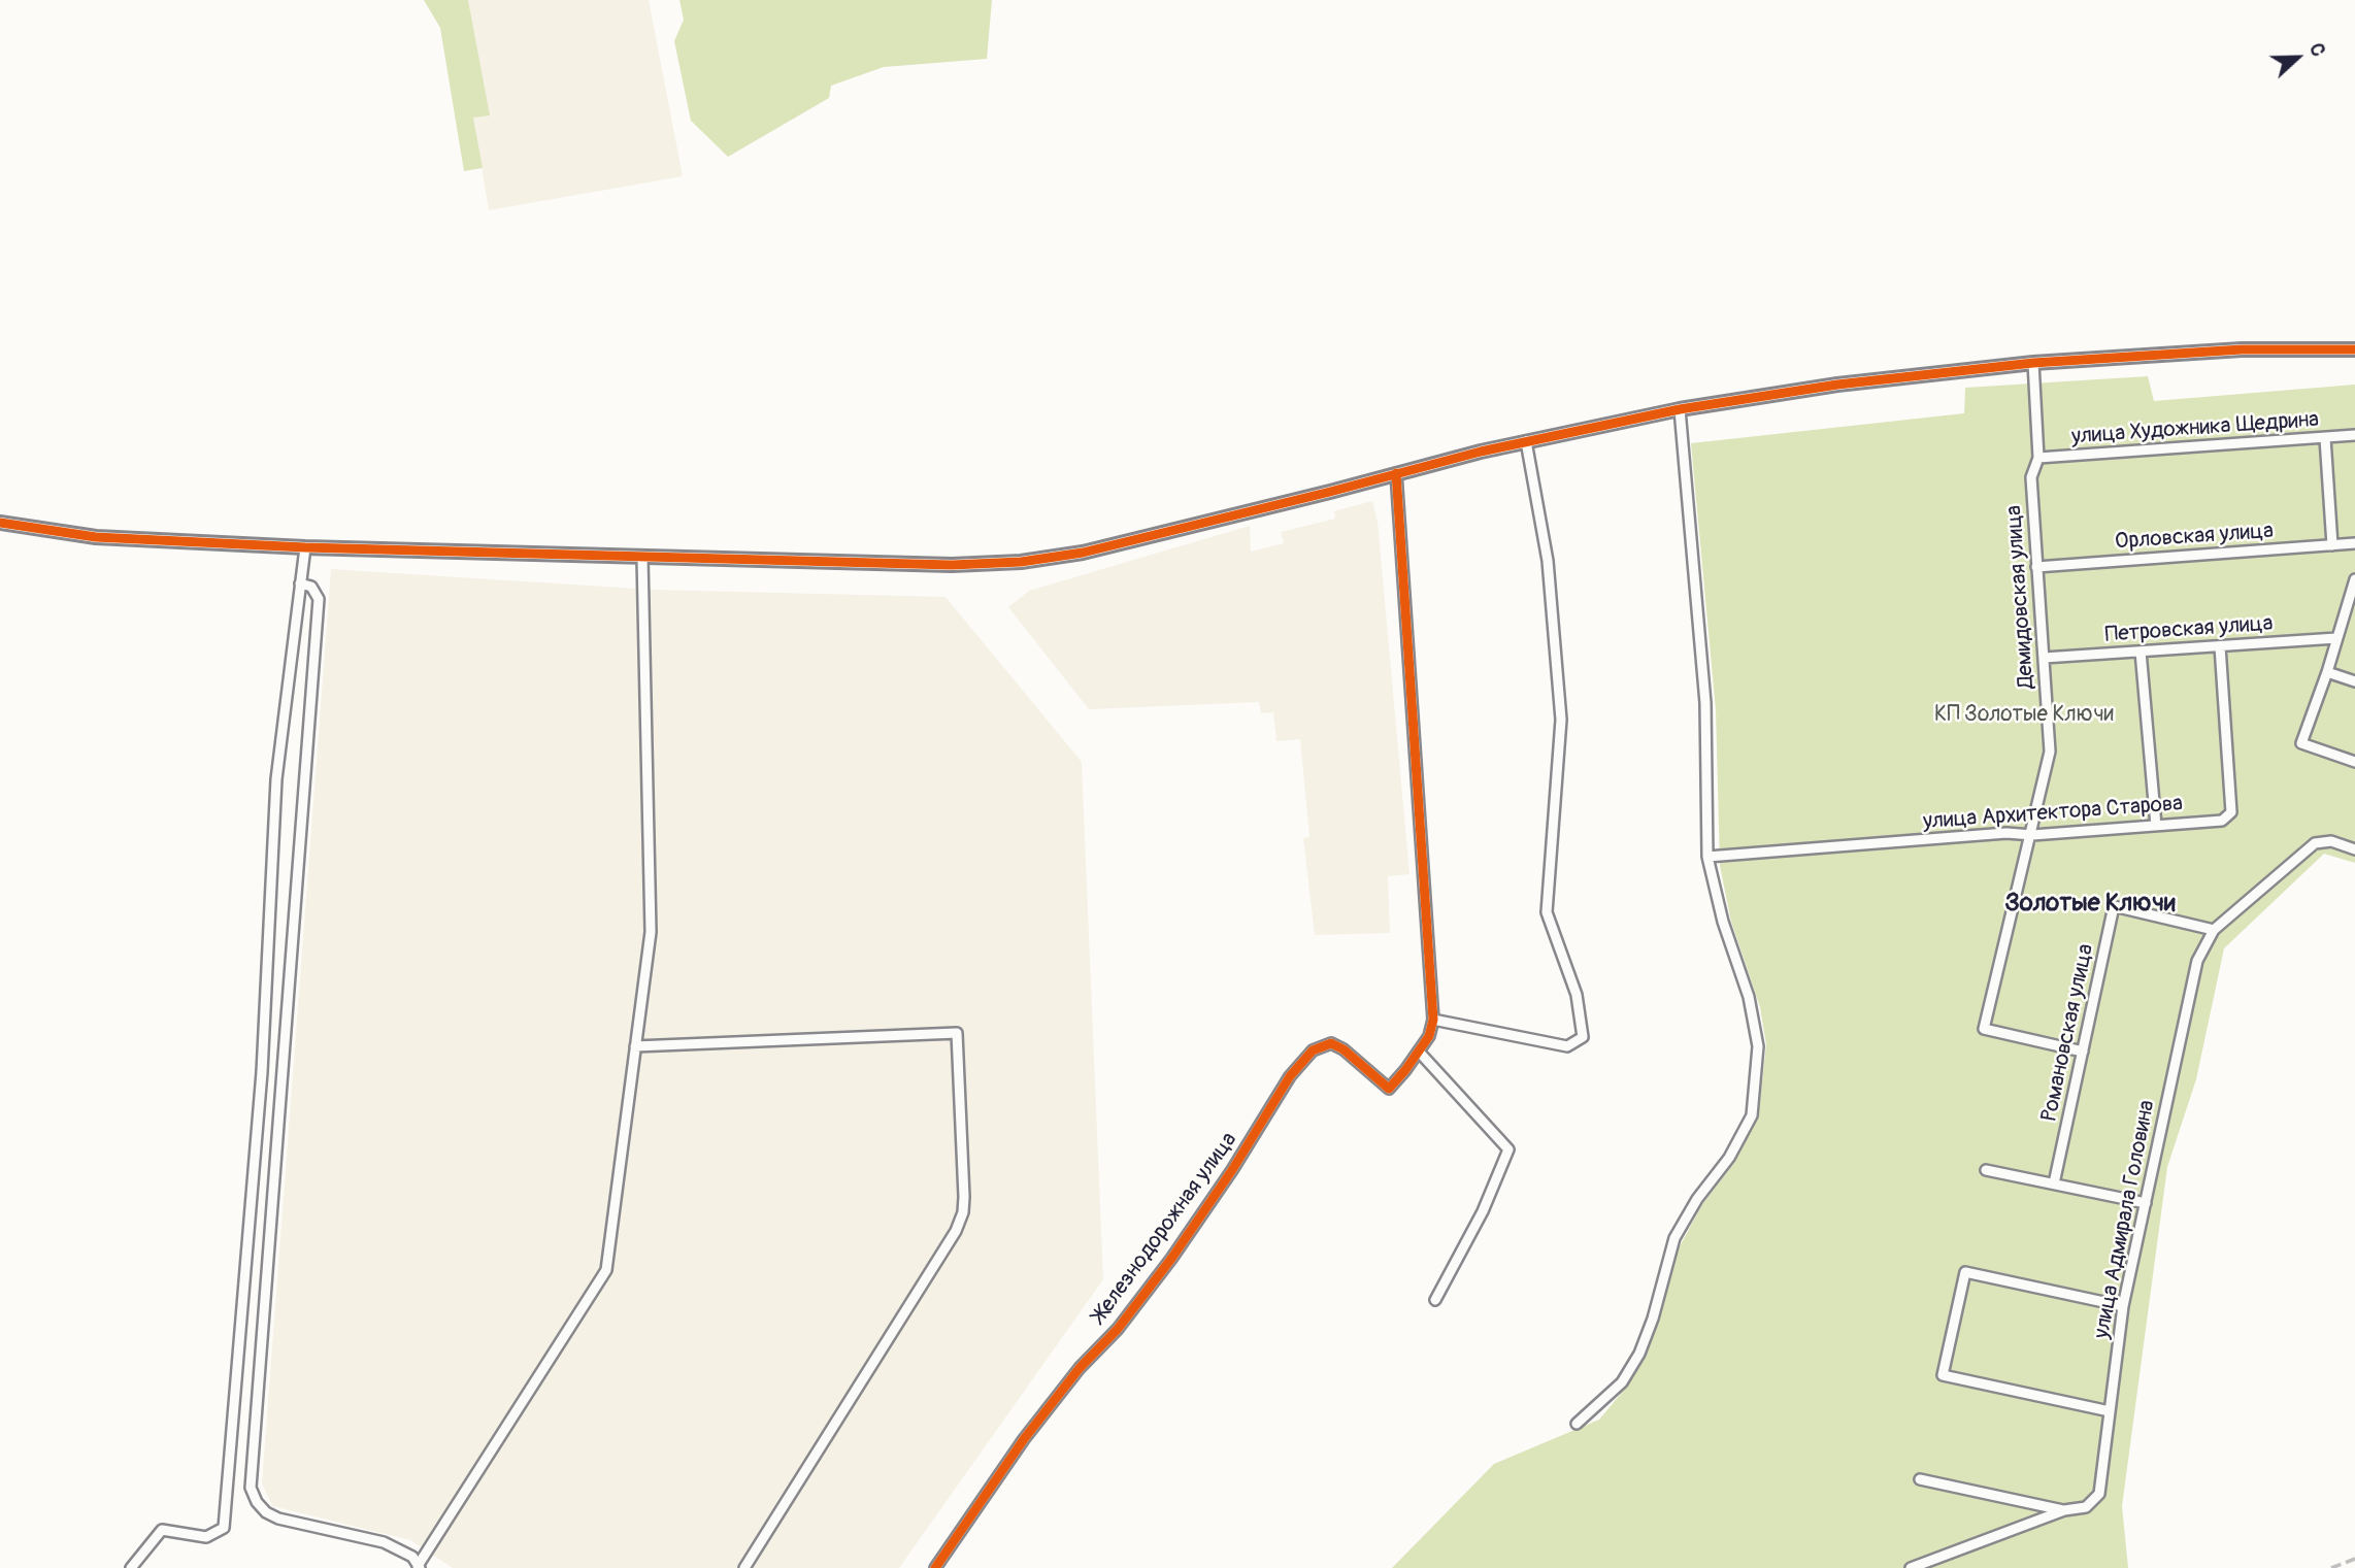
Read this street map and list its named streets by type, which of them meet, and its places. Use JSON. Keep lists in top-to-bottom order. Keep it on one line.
{"streets":{"street":["улица Художника Щедрина","Орловская улица","Демидовская улица","Петровская улица","улица Архитектора Старова","Романовская улица","улица Адмирала Головина","Железнодорожная улица"]},"crossings":[["улица Художника Щедрина","Демидовская улица"],["Орловская улица","Демидовская улица"],["Демидовская улица","Петровская улица"],["Демидовская улица","улица Архитектора Старова"],["Демидовская улица","Романовская улица"],["Петровская улица","улица Архитектора Старова"],["Романовская улица","улица Адмирала Головина"]],"districts":["Золотые Ключи"],"parks":["КП Золотые Ключи"],"north":"right"}
